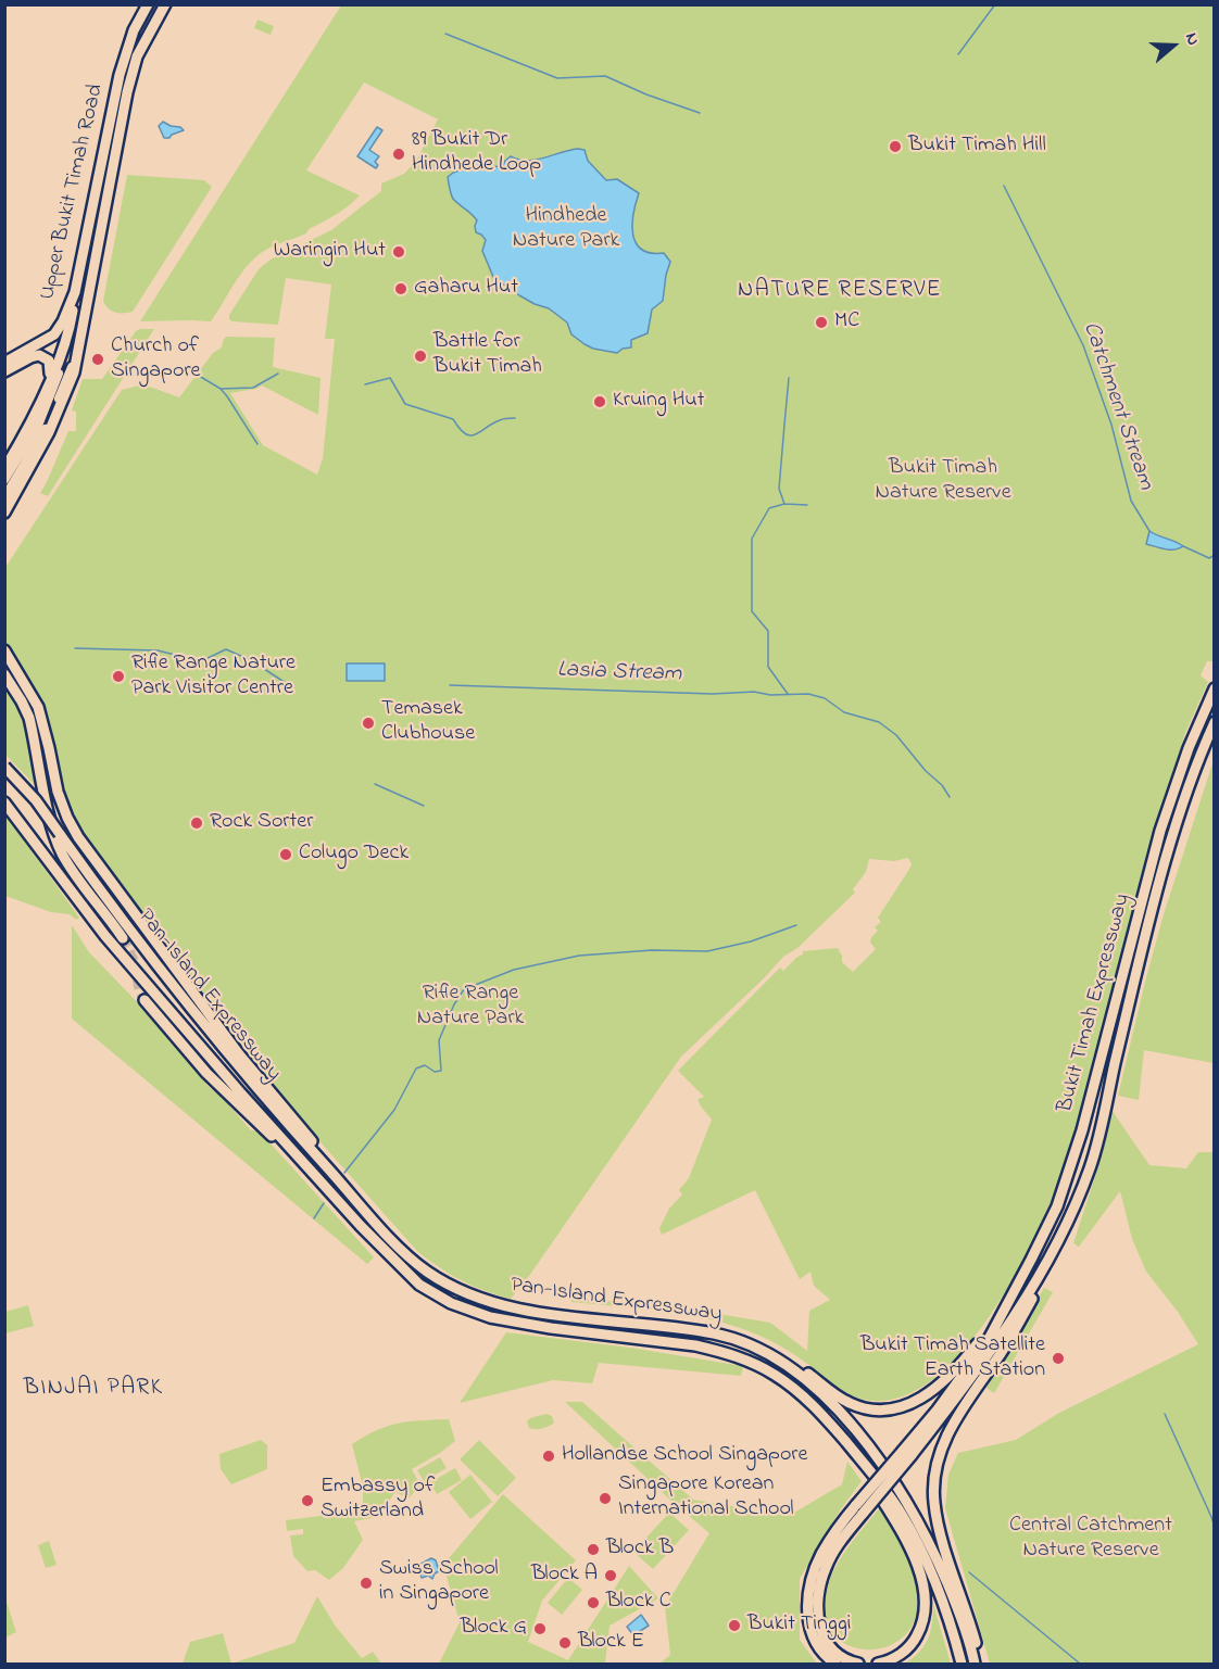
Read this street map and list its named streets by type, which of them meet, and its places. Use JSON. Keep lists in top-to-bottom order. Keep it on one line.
{"streets":{"highway":["Upper Bukit Timah Road","Pan-Island Expressway","Bukit Timah Expressway"]},"districts":["NATURE RESERVE","BINJAI PARK"],"water":["Catchment Stream","Lasia Stream"],"parks":["Hindhede Nature Park","Bukit Timah Nature Reserve","Rifle Range Nature Park","Central Catchment Nature Reserve"],"places":["Bukit Timah Hill","89 Bukit Dr Hindhede Loop","Waringin Hut","Gaharu Hut","MC","Battle for Bukit Timah","Church of Singapore","Kruing Hut","Rifle Range Nature Park Visitor Centre","Temasek Clubhouse","Rock Sorter","Colugo Deck","Bukit Timah Satellite Earth Station","Hollandse School Singapore","Singapore Korean International School","Embassy of Switzerland","Block B","Block A","Swiss School in Singapore","Block C","Bukit Tinggi","Block G","Block E"],"north":"right"}
